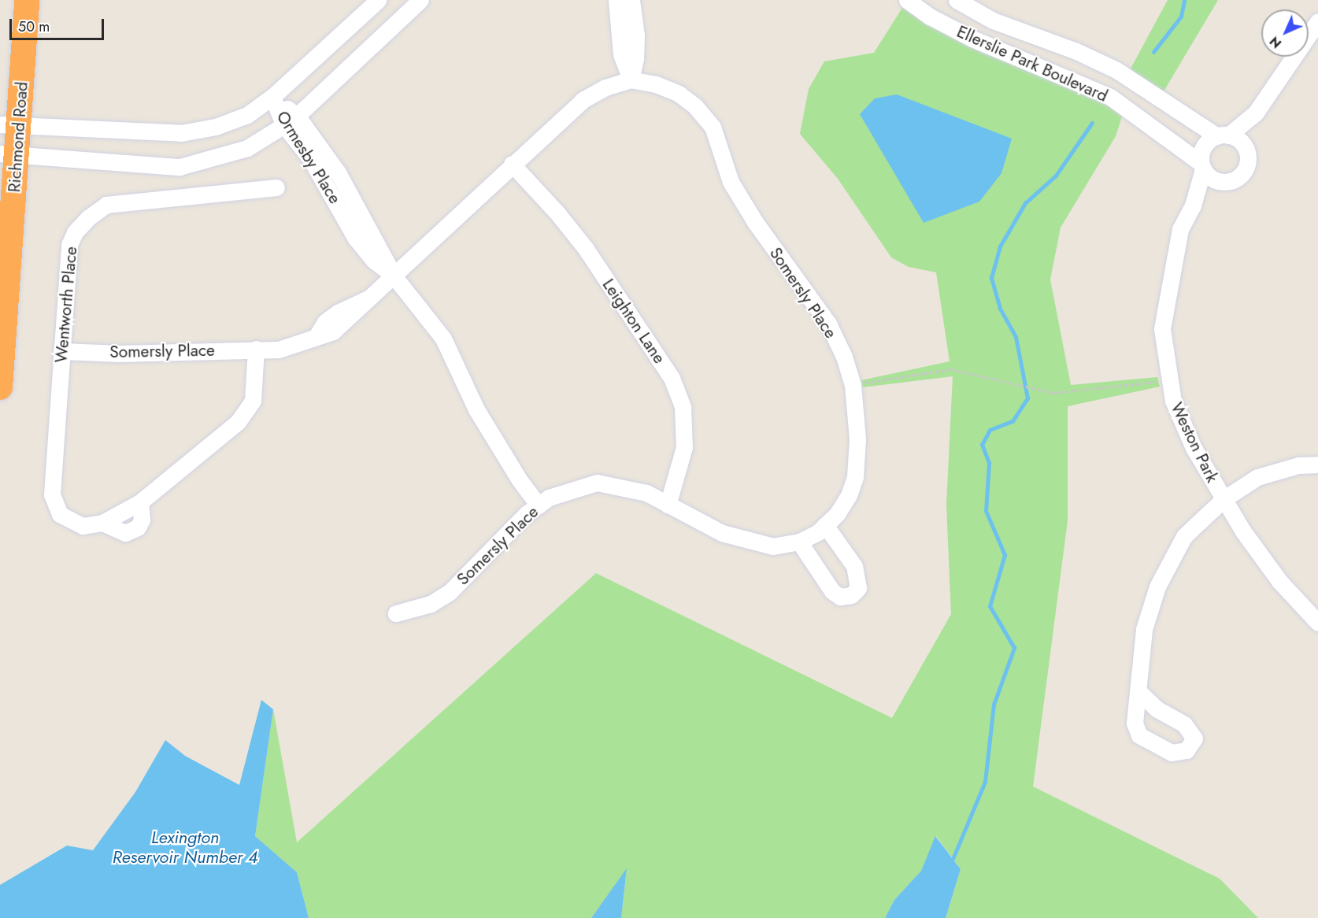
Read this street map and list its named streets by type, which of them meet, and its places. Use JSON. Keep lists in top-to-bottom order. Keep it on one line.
{"streets":{"highway":["Richmond Road"],"street":["Ellerslie Park Boulevard","Ormesby Place","Somersly Place","Wentworth Place","Leighton Lane","Weston Park"]},"crossings":[["Ellerslie Park Boulevard","Weston Park"],["Ormesby Place","Somersly Place"],["Somersly Place","Wentworth Place"],["Somersly Place","Leighton Lane"]],"water":["Lexington Reservoir Number 4"],"scale_bar":"50 m","north":"bottom left"}
